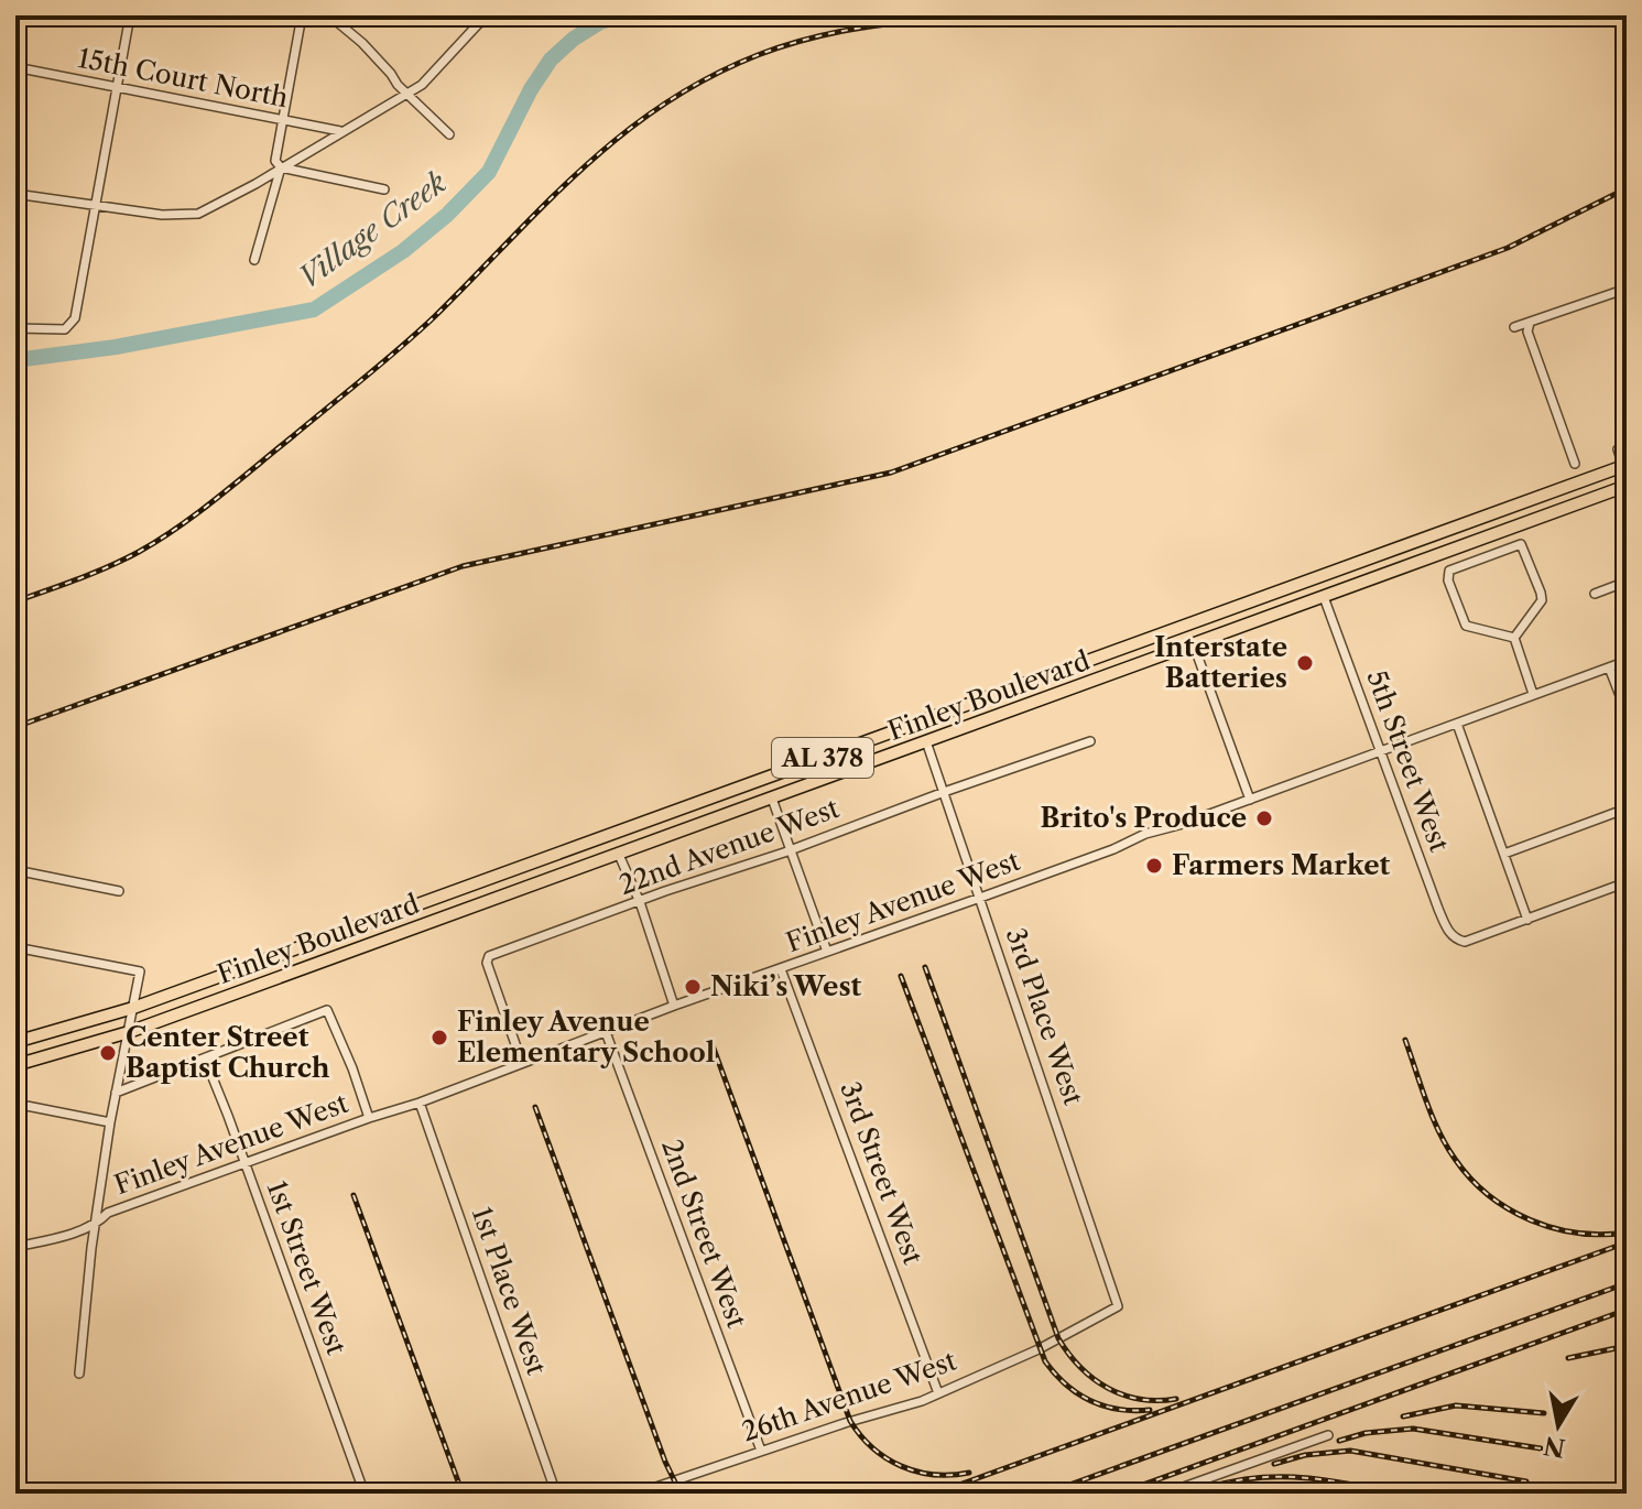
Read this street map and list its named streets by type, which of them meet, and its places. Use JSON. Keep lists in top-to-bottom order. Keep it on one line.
{"streets":{"main road":["Finley Boulevard","AL 378"],"street":["15th Court North","5th Street West","22nd Avenue West","Finley Avenue West","3rd Place West","3rd Street West","2nd Street West","1st Street West","1st Place West","26th Avenue West"]},"crossings":[["Finley Boulevard","5th Street West"],["Finley Boulevard","3rd Place West"],["5th Street West","Finley Avenue West"],["22nd Avenue West","Finley Avenue West"],["22nd Avenue West","3rd Place West"],["Finley Avenue West","3rd Place West"],["Finley Avenue West","3rd Street West"],["Finley Avenue West","2nd Street West"],["Finley Avenue West","1st Street West"],["Finley Avenue West","1st Place West"],["3rd Place West","26th Avenue West"],["3rd Street West","26th Avenue West"],["2nd Street West","26th Avenue West"]],"water":["Village Creek"],"places":["Interstate Batteries","Brito's Produce","Farmers Market","Niki’s West","Finley Avenue Elementary School","Center Street Baptist Church"],"north":"bottom"}
